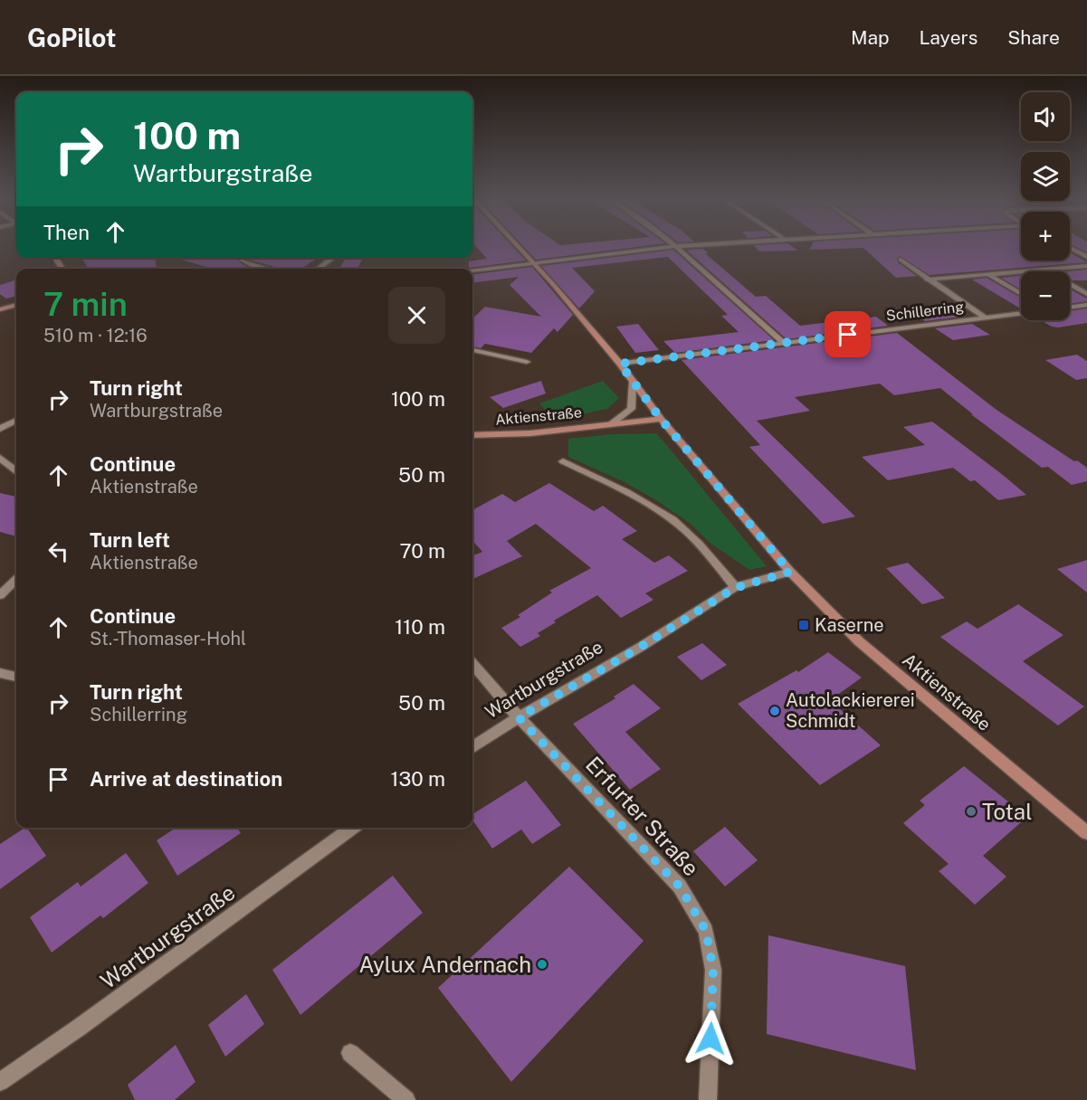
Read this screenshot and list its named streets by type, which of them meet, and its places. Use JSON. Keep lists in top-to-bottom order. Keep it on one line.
{"streets":{"street":["Schillerring","Aktienstraße","Wartburgstraße","Erfurter Straße"]},"crossings":[["Wartburgstraße","Erfurter Straße"]],"places":{"transit":["Kaserne"],"other":["Autolackiererei Schmidt","Total","Aylux Andernach"]},"page":{"header":"GoPilot","nav":["Map","Layers","Share"],"map_buttons":["+","−"],"turn":["100 m","Wartburgstraße"],"then":"Then","heading":["7 min","510 m · 12:16"],"list":[{"name":"Turn right","note":"Wartburgstraße","value":"100 m"},{"name":"Continue","note":"Aktienstraße","value":"50 m"},{"name":"Turn left","note":"Aktienstraße","value":"70 m"},{"name":"Continue","note":"St.-Thomaser-Hohl","value":"110 m"},{"name":"Turn right","note":"Schillerring","value":"50 m"},{"name":"Arrive at destination","value":"130 m"}]}}
